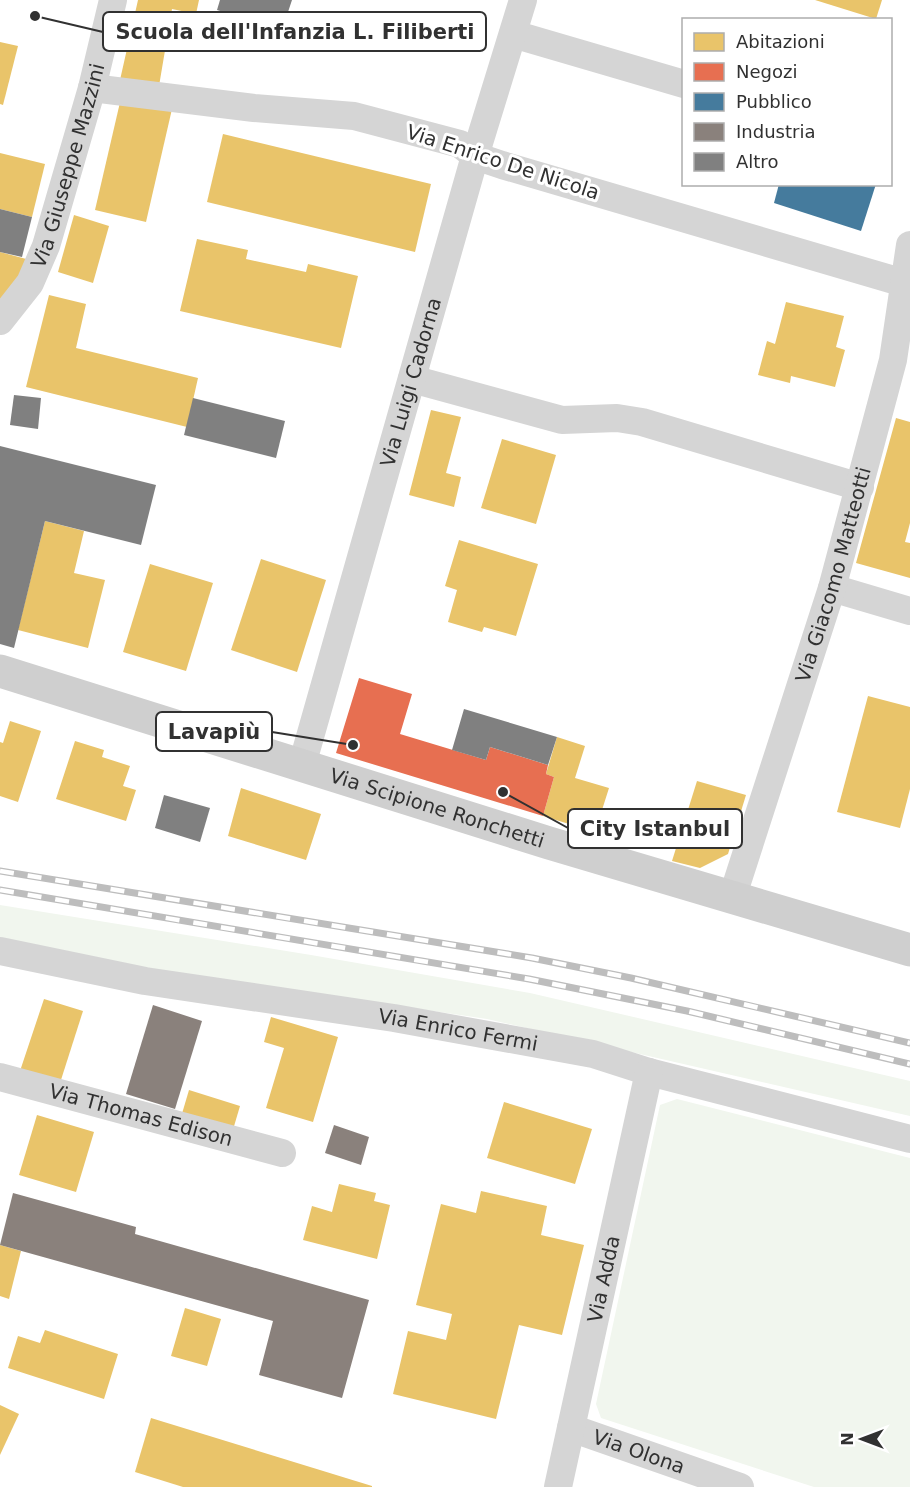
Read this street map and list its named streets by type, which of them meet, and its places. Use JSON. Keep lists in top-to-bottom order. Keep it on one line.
{"streets":{"main road":["Via Scipione Ronchetti"],"street":["Via Enrico De Nicola","Via Giuseppe Mazzini","Via Luigi Cadorna","Via Giacomo Matteotti","Via Enrico Fermi","Via Thomas Edison","Via Adda","Via Olona"]},"crossings":[["Via Enrico De Nicola","Via Giuseppe Mazzini"],["Via Enrico De Nicola","Via Luigi Cadorna"],["Via Enrico De Nicola","Via Giacomo Matteotti"],["Via Luigi Cadorna","Via Scipione Ronchetti"],["Via Giacomo Matteotti","Via Scipione Ronchetti"],["Via Enrico Fermi","Via Adda"],["Via Adda","Via Olona"]],"places":["Scuola dell'Infanzia L. Filiberti","Lavapiù","City Istanbul"],"legend":["Abitazioni","Negozi","Pubblico","Industria","Altro"],"north":"left"}
